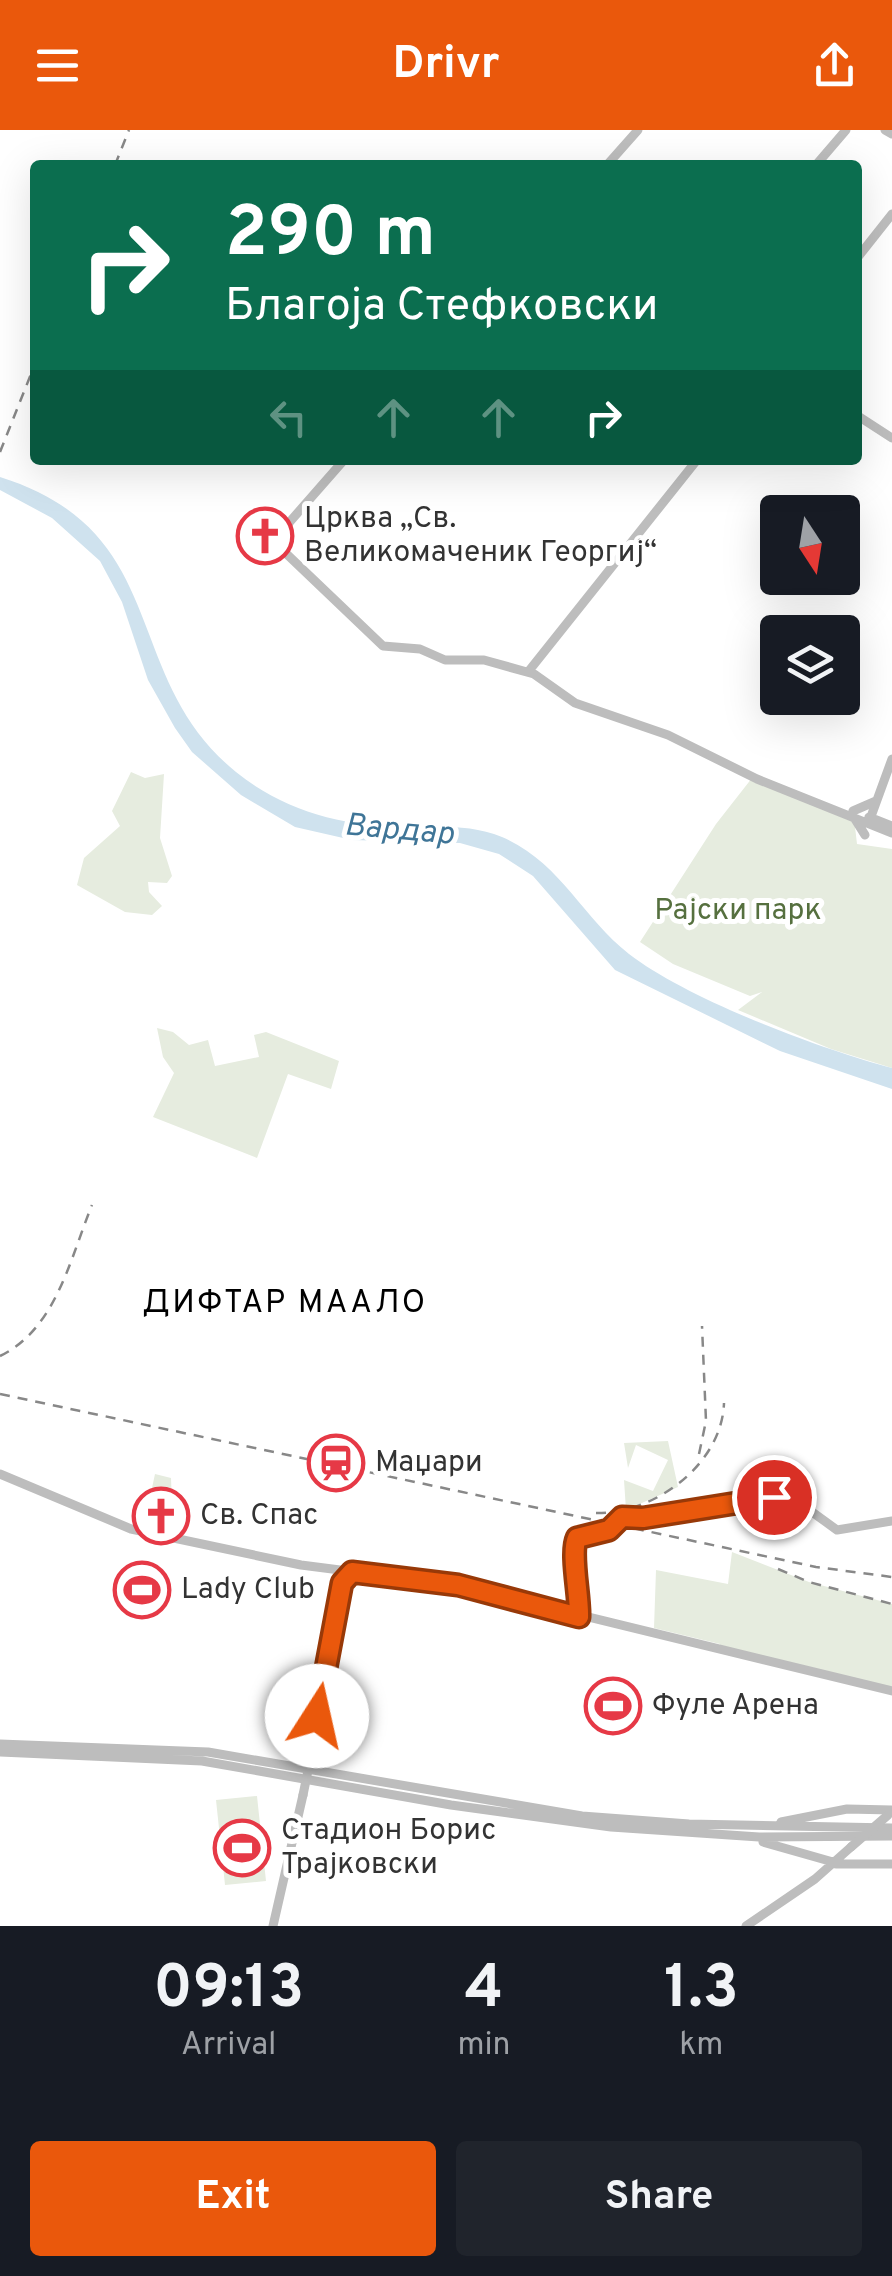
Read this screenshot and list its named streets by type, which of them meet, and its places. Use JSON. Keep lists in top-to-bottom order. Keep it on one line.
{"districts":["ДИФТАР МААЛО"],"water":["Вардар"],"parks":["Рајски парк"],"places":{"church":["Црква „Св. Великомаченик Георгиј“","Св. Спас"],"station":["Маџари"],"sports":["Lady Club","Фуле Арена","Стадион Борис Трајковски"]},"north":"bottom","page":{"header":"Drivr","turn":["290 m","Благоја Стефковски"],"eta":["09:13","Arrival","4","min","1.3","km"],"buttons":["Exit","Share"]}}
